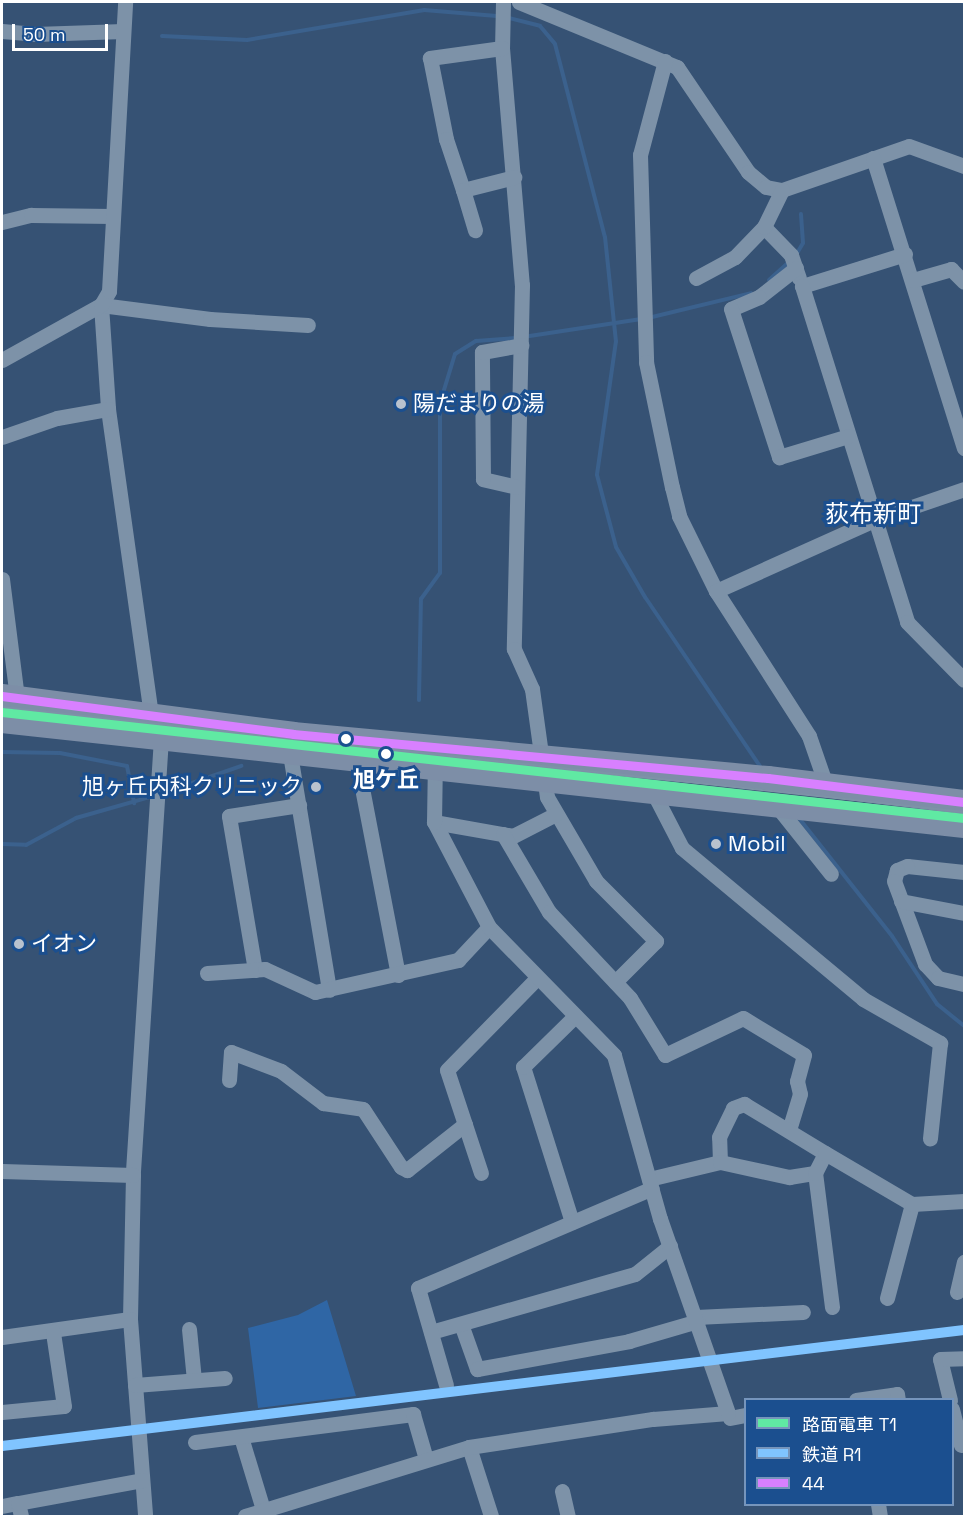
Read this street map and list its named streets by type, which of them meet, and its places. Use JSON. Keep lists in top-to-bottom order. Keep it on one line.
{"districts":["荻布新町"],"places":["陽だまりの湯","旭ケ丘","旭ヶ丘内科クリニック","Mobil","イオン"],"lines":["transit line 44","tram line T1","rail line R1"],"legend":["路面電車 T1","鉄道 R1","44"],"scale_bar":"50 m"}
